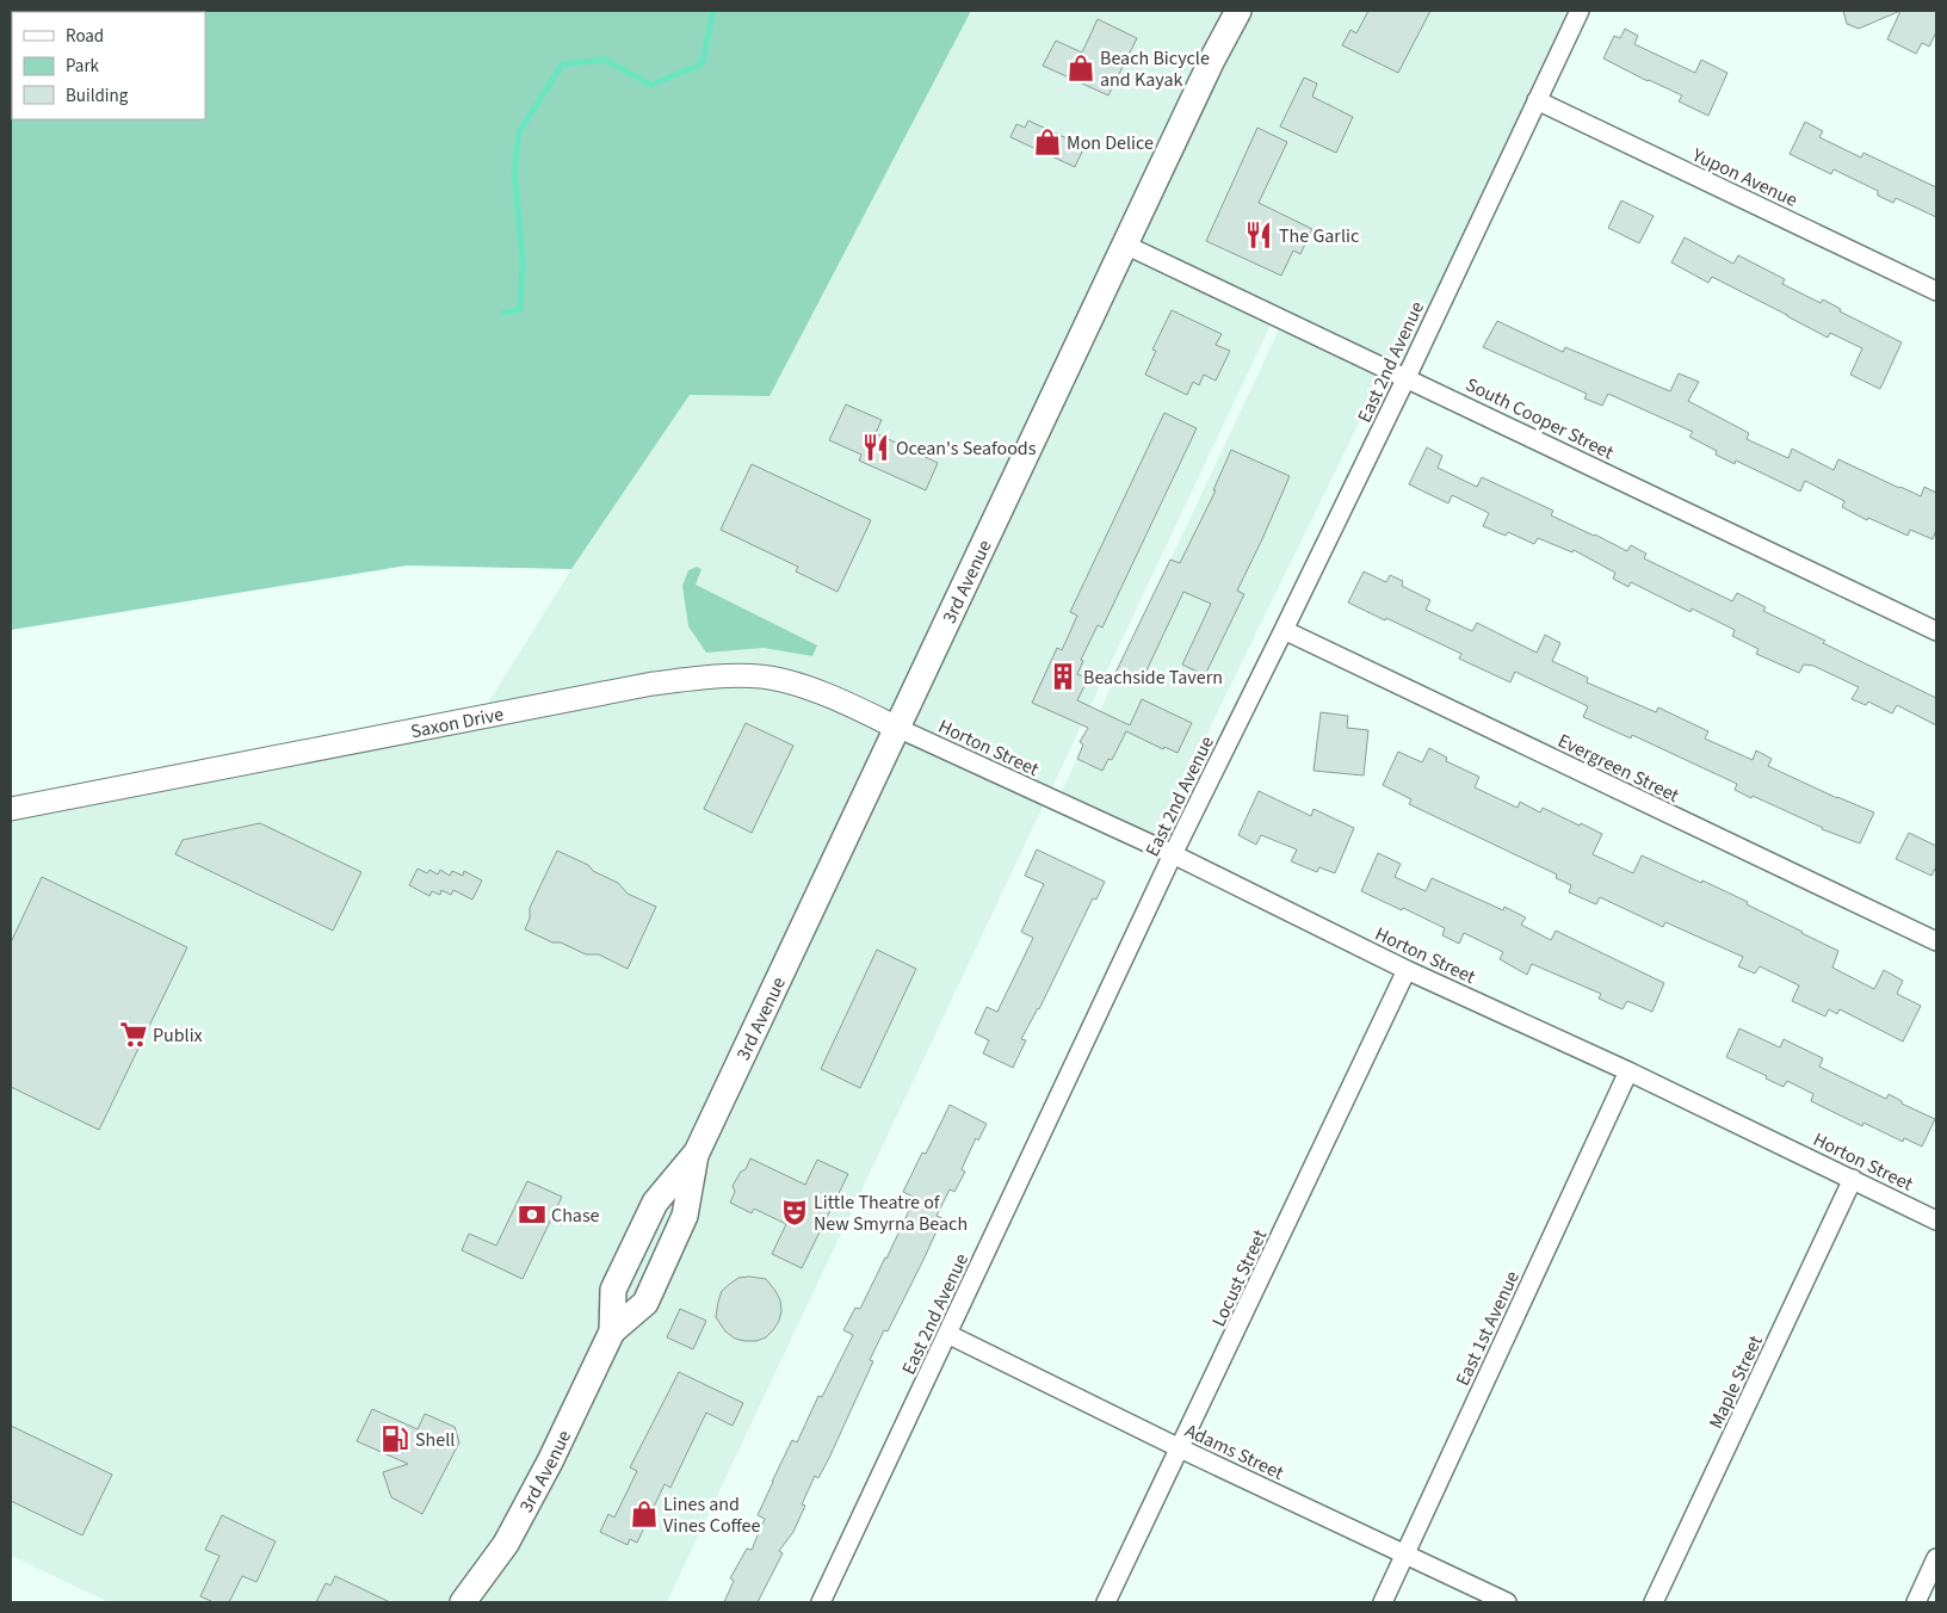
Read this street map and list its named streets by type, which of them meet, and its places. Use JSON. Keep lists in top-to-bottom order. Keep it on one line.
{"streets":{"main road":["3rd Avenue"],"street":["Yupon Avenue","East 2nd Avenue","South Cooper Street","Saxon Drive","Horton Street","Evergreen Street","Locust Street","East 1st Avenue","Maple Street","Adams Street"]},"crossings":[["Yupon Avenue","East 2nd Avenue"],["East 2nd Avenue","South Cooper Street"],["East 2nd Avenue","Horton Street"],["East 2nd Avenue","Evergreen Street"],["East 2nd Avenue","Adams Street"],["South Cooper Street","3rd Avenue"],["3rd Avenue","Saxon Drive"],["3rd Avenue","Horton Street"],["Saxon Drive","Horton Street"],["Horton Street","Locust Street"],["Horton Street","East 1st Avenue"],["Horton Street","Maple Street"],["Locust Street","Adams Street"],["East 1st Avenue","Adams Street"]],"places":{"shop":["Beach Bicycle and Kayak","Mon Delice","Lines and Vines Coffee"],"restaurant":["The Garlic","Ocean's Seafoods"],"building":["Beachside Tavern"],"supermarket":["Publix"],"theatre":["Little Theatre of New Smyrna Beach"],"bank":["Chase"],"fuel station":["Shell"]},"legend":["Road","Park","Building"]}
